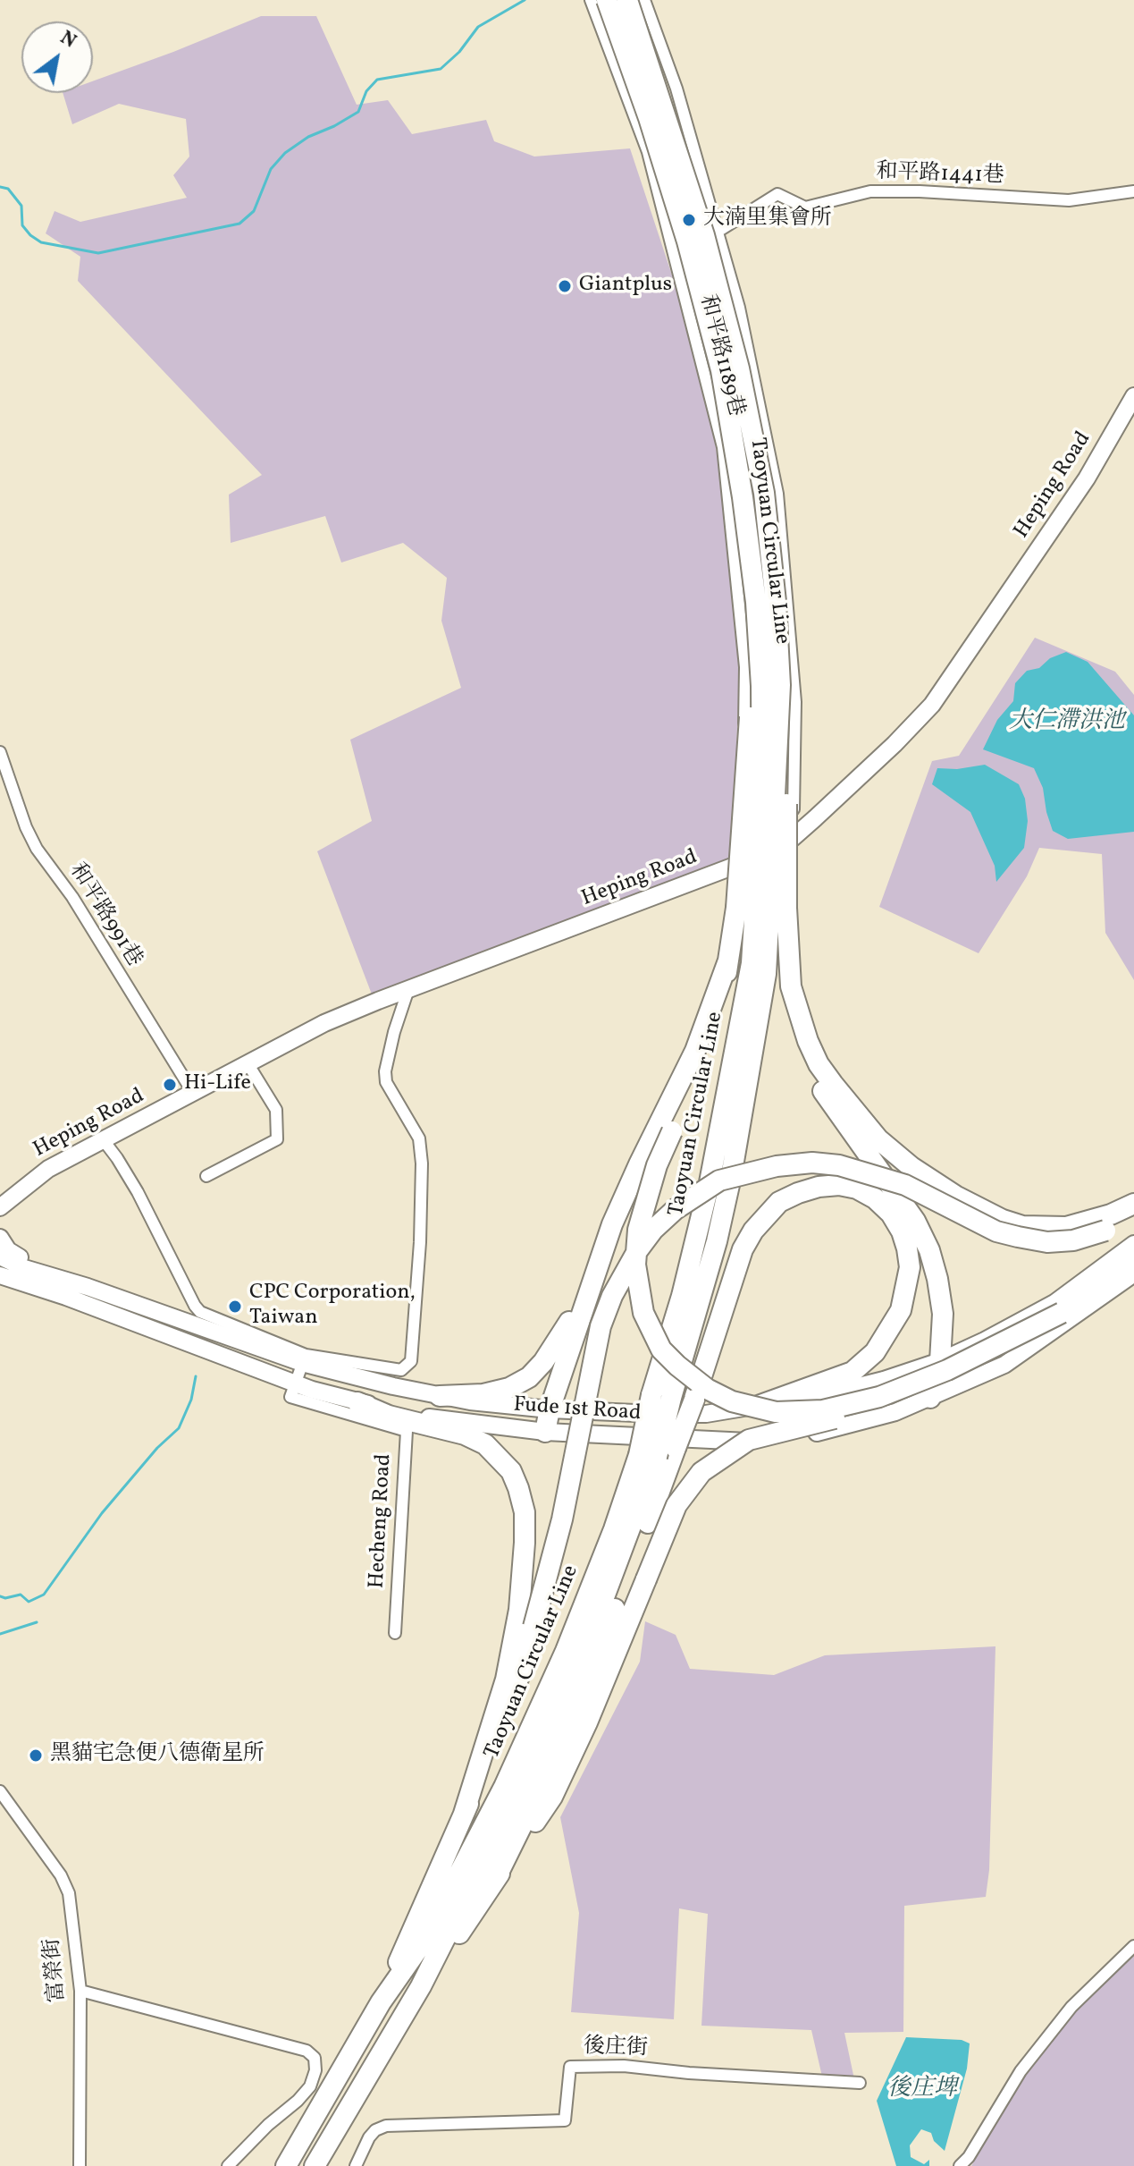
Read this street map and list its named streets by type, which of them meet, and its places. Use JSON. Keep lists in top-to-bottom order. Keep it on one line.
{"streets":{"highway":["Taoyuan Circular Line"],"main road":["Heping Road","Fude 1st Road"],"street":["和平路1441巷","和平路1189巷","和平路991巷","Hecheng Road","富榮街","後庄街"]},"crossings":[["和平路1441巷","和平路1189巷"],["和平路1189巷","Heping Road"],["Heping Road","和平路991巷"],["Fude 1st Road","Hecheng Road"]],"water":["大仁滯洪池","後庄埤"],"places":["大湳里集會所","Giantplus","Hi-Life","CPC Corporation, Taiwan","黑貓宅急便八德衛星所"],"north":"top right"}
